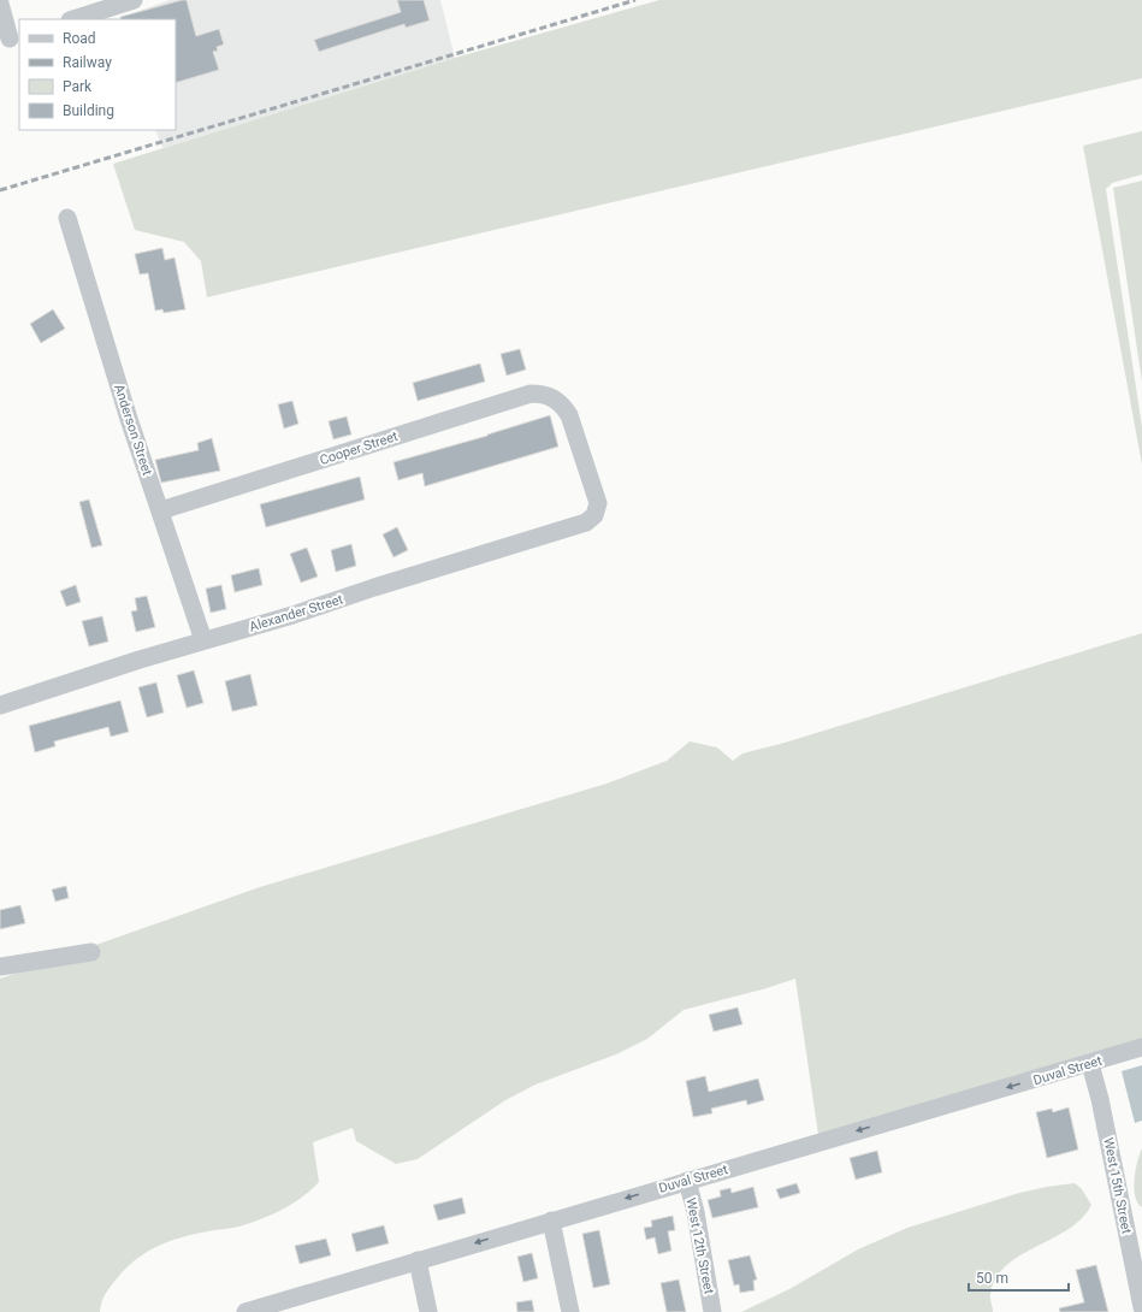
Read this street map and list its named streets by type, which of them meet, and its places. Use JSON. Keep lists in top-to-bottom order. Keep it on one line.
{"streets":{"street":["Anderson Street","Cooper Street","Alexander Street","Duval Street","West 15th Street","West 12th Street"]},"crossings":[["Anderson Street","Cooper Street"],["Anderson Street","Alexander Street"],["Cooper Street","Alexander Street"],["Duval Street","West 15th Street"],["Duval Street","West 12th Street"]],"one_way":["Duval Street"],"legend":["Road","Railway","Park","Building"],"scale_bar":"50 m"}
